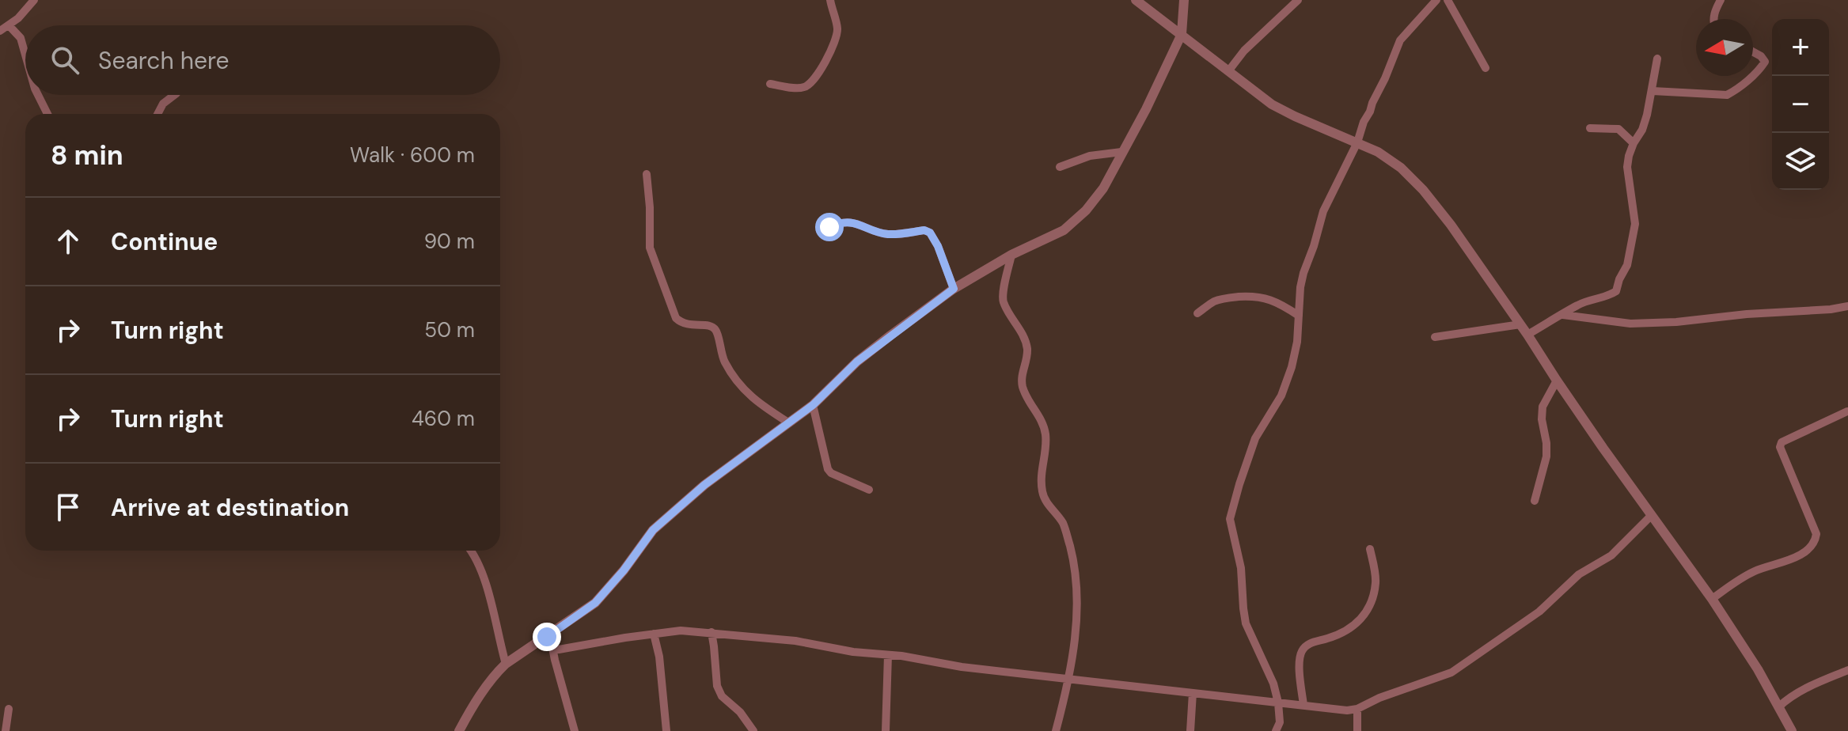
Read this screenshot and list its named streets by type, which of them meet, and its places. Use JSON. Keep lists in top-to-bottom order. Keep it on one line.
{"north":"left","page":{"map_buttons":["+","−"],"search":"Search here","heading":["8 min","Walk · 600 m"],"list":[["Continue","90 m"],["Turn right","50 m"],["Turn right","460 m"],"Arrive at destination"]}}
